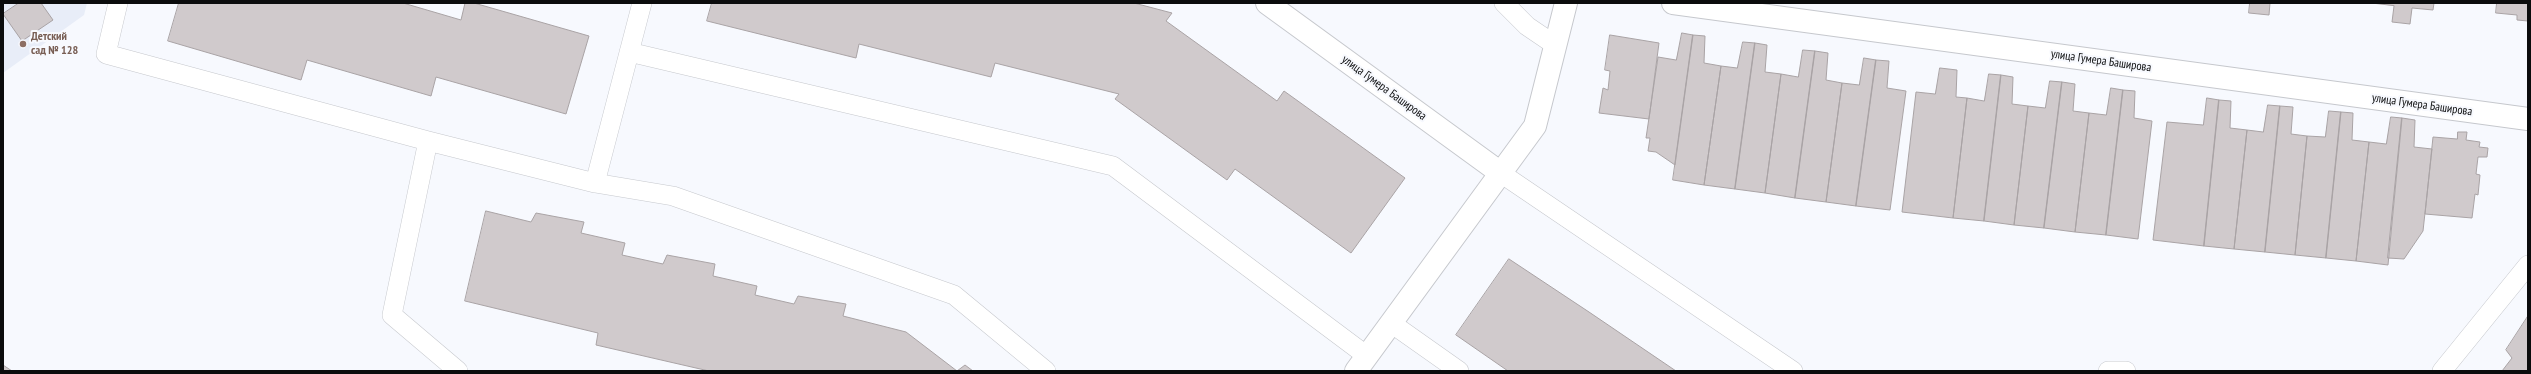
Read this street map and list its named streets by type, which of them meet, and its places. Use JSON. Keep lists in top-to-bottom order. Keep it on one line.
{"streets":{"street":["улица Гумера Баширова"]},"places":["Детский сад № 128"]}
